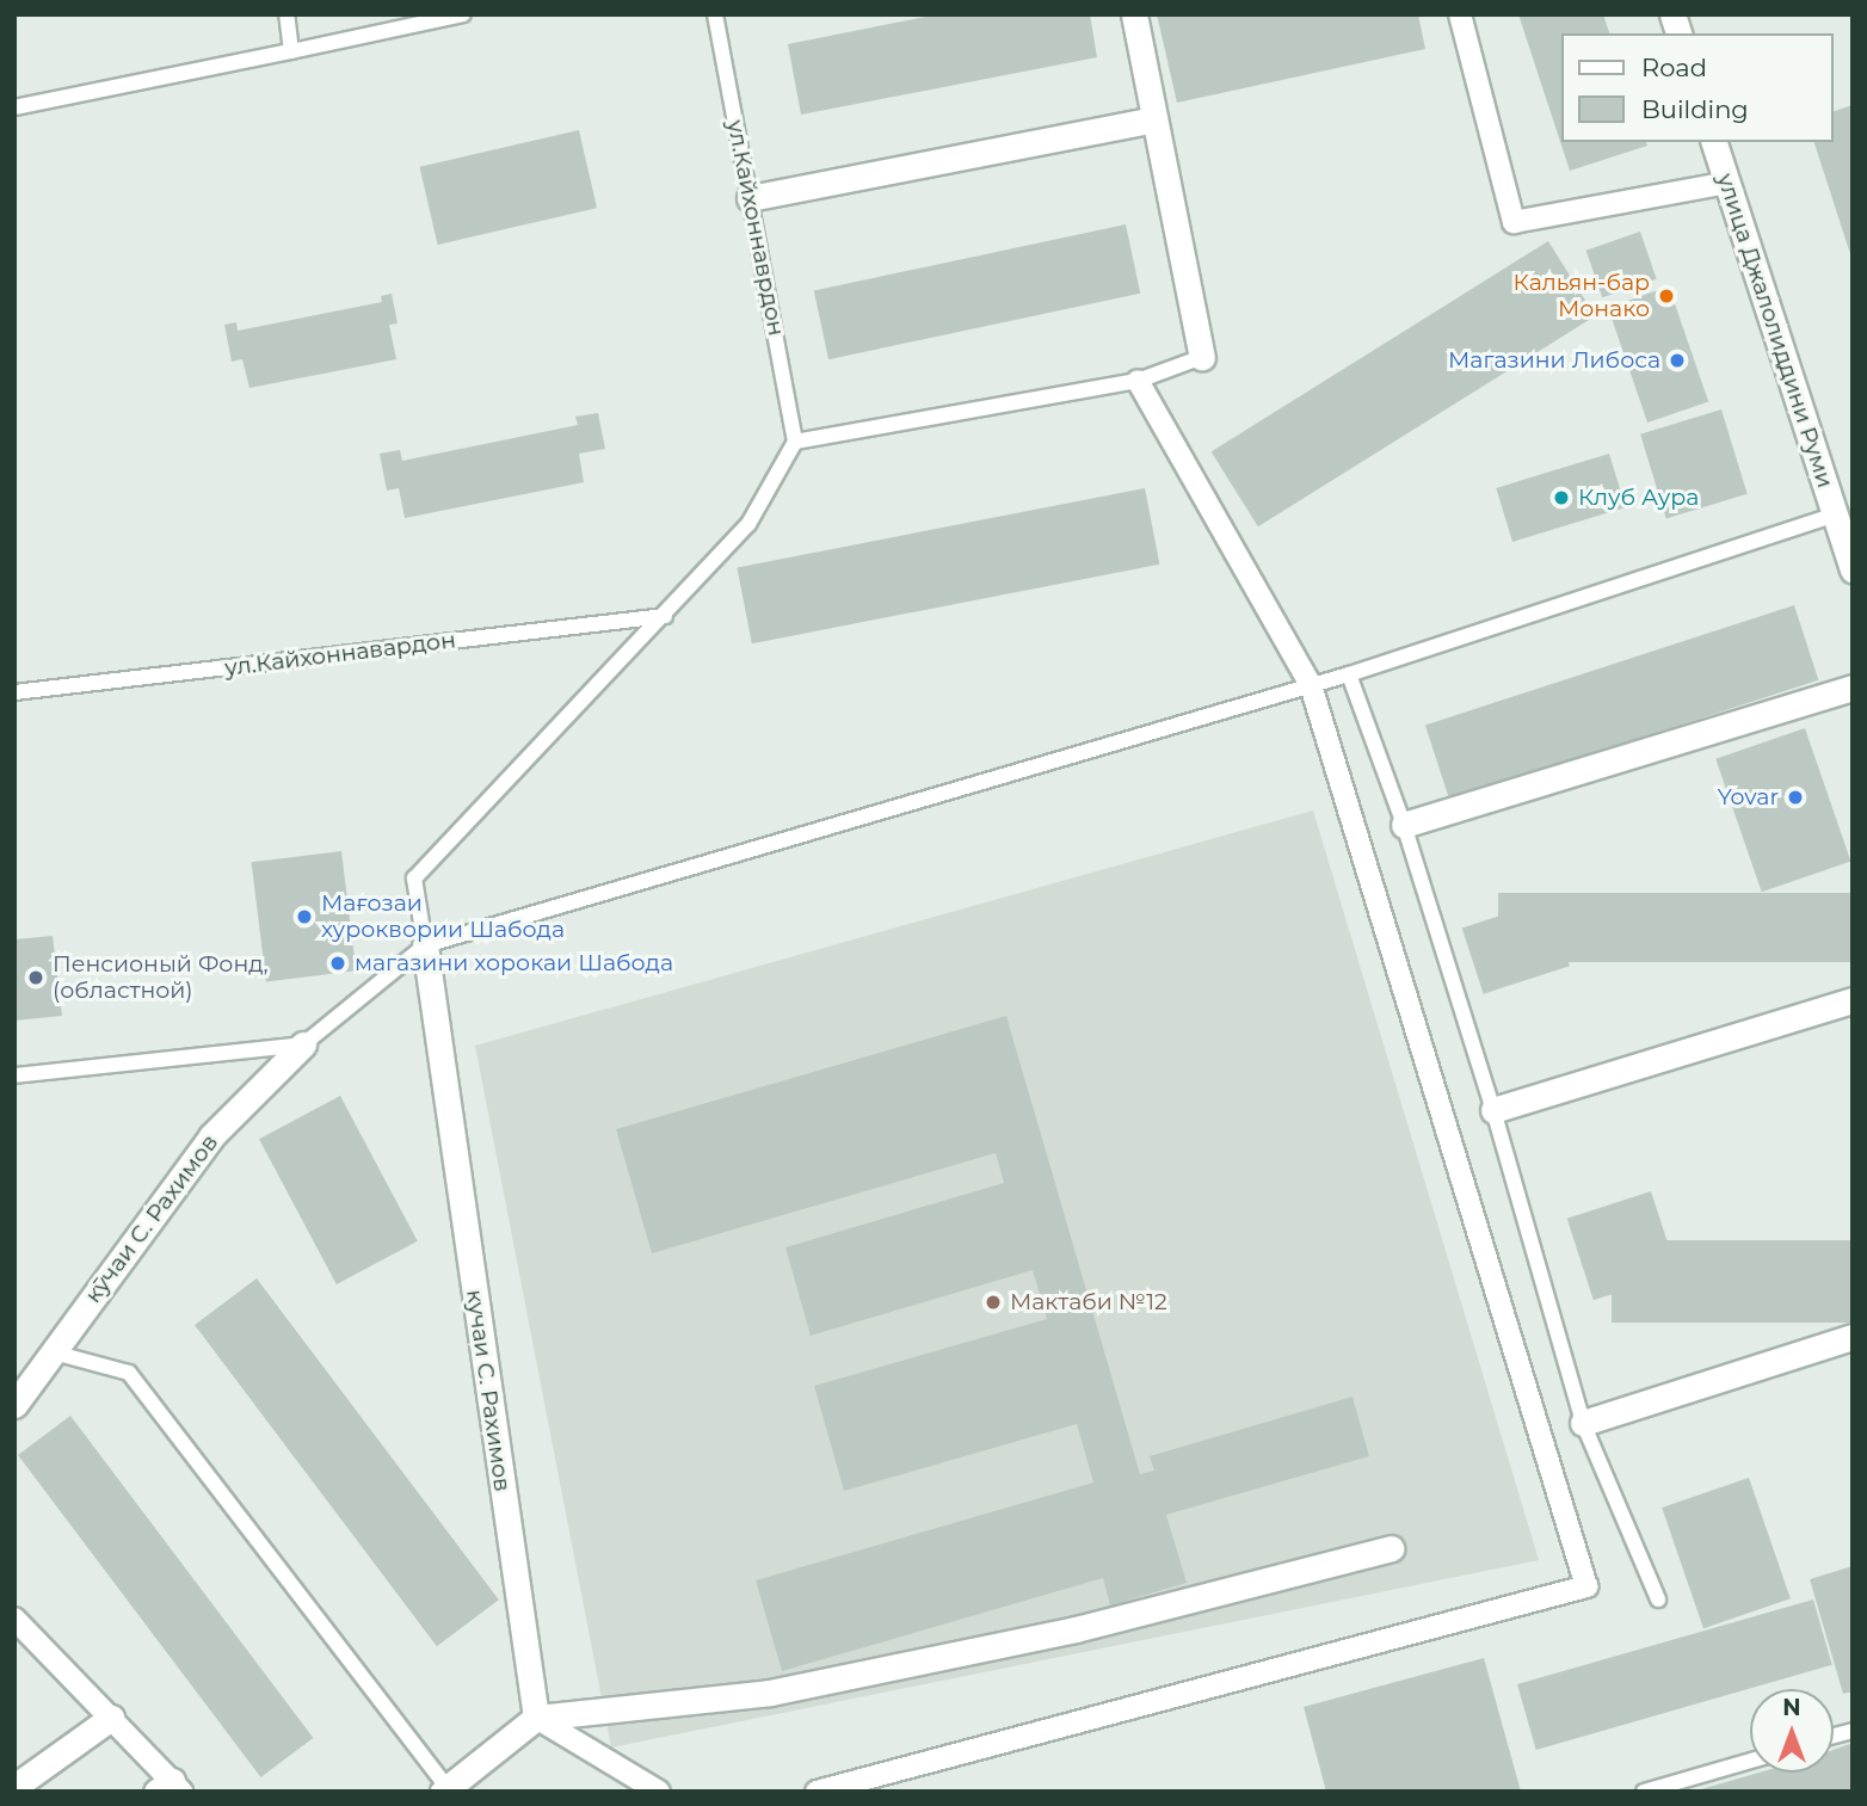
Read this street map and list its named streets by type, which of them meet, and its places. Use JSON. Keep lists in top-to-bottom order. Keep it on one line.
{"streets":{"street":["улица Джалолиддини Руми","кӯчаи С. Рахимов","кучаи С. Рахимов"],"lane":["ул.Кайхоннаврдон","ул.Кайхоннавардон"]},"places":["Кальян-бар Монако","Магазини Либоса","Клуб Аура","Yovar","Мағозаи хуроквории Шабода","магазини хорокаи Шабода","Пенсионый Фонд, (областной)","Мактаби №12"],"legend":["Road","Building"],"north":"top"}
